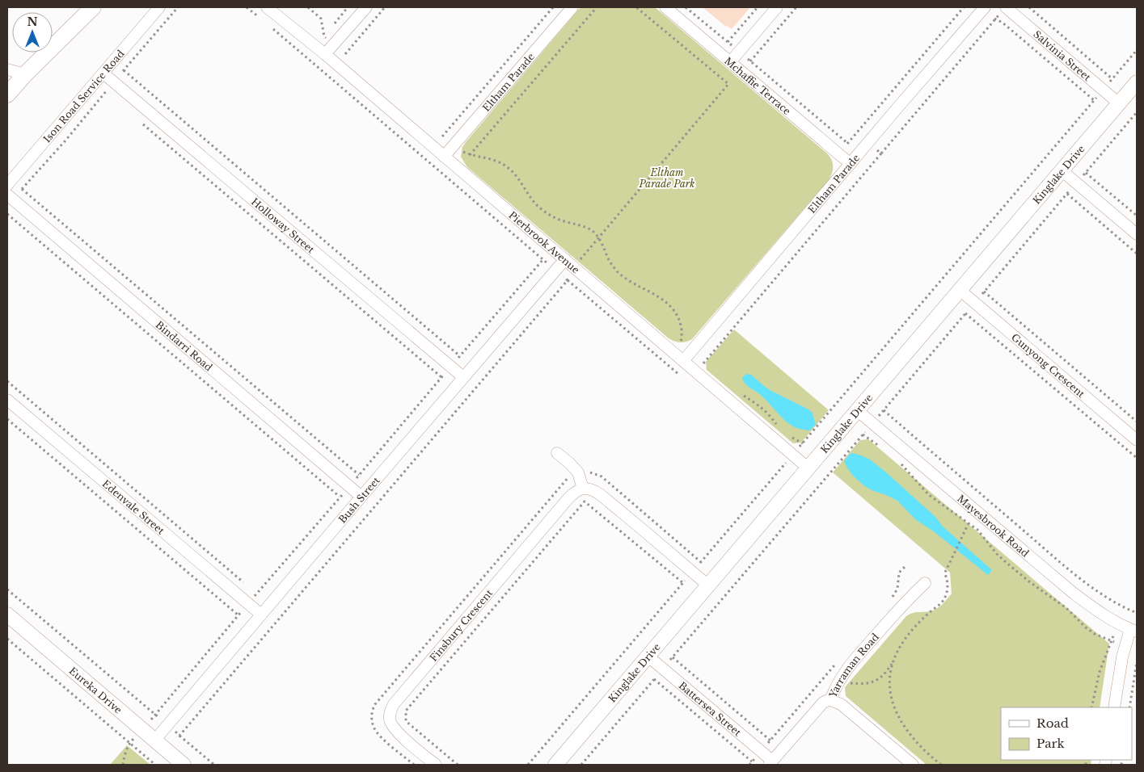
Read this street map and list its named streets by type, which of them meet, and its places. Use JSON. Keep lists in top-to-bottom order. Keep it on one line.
{"streets":{"street":["Salvinia Street","Eltham Parade","Mchaffie Terrace","Ison Road Service Road","Kinglake Drive","Holloway Street","Pierbrook Avenue","Bindarri Road","Gunyong Crescent","Bush Street","Edenvale Street","Mayesbrook Road","Finsbury Crescent","Yarraman Road","Eureka Drive","Battersea Street"]},"crossings":[["Salvinia Street","Kinglake Drive"],["Eltham Parade","Mchaffie Terrace"],["Eltham Parade","Pierbrook Avenue"],["Ison Road Service Road","Holloway Street"],["Kinglake Drive","Pierbrook Avenue"],["Kinglake Drive","Gunyong Crescent"],["Kinglake Drive","Mayesbrook Road"],["Kinglake Drive","Battersea Street"],["Holloway Street","Bush Street"],["Pierbrook Avenue","Bush Street"],["Bindarri Road","Bush Street"],["Bush Street","Edenvale Street"],["Bush Street","Eureka Drive"],["Yarraman Road","Battersea Street"]],"parks":["Eltham Parade Park"],"legend":["Road","Park"],"north":"top"}
